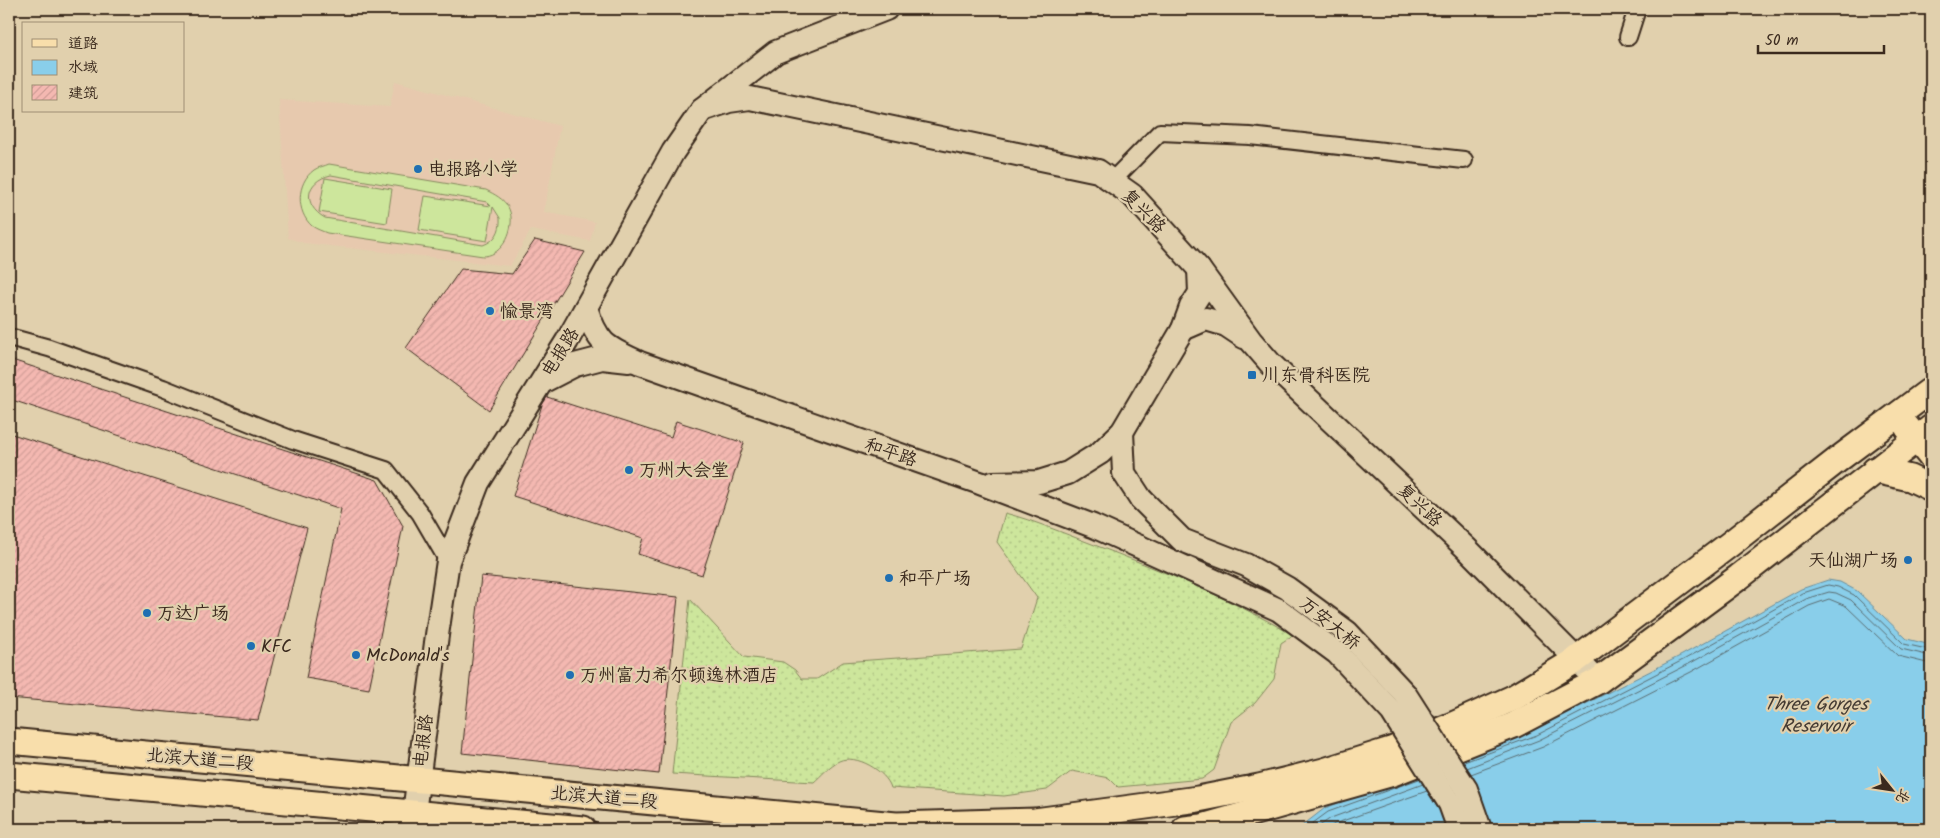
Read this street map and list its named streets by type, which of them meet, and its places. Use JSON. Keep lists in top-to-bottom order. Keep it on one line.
{"streets":{"main road":["复兴路","电报路","和平路","万安大桥","北滨大道二段"]},"crossings":[["复兴路","电报路"],["复兴路","北滨大道二段"],["电报路","和平路"],["电报路","北滨大道二段"],["和平路","万安大桥"]],"water":["Three Gorges Reservoir"],"places":{"other":["电报路小学","愉景湾","万州大会堂","天仙湖广场","和平广场","万达广场","KFC","McDonald's","万州富力希尔顿逸林酒店"],"transit":["川东骨科医院"]},"legend":["道路","水域","建筑"],"scale_bar":"50 m","north":"bottom right"}
